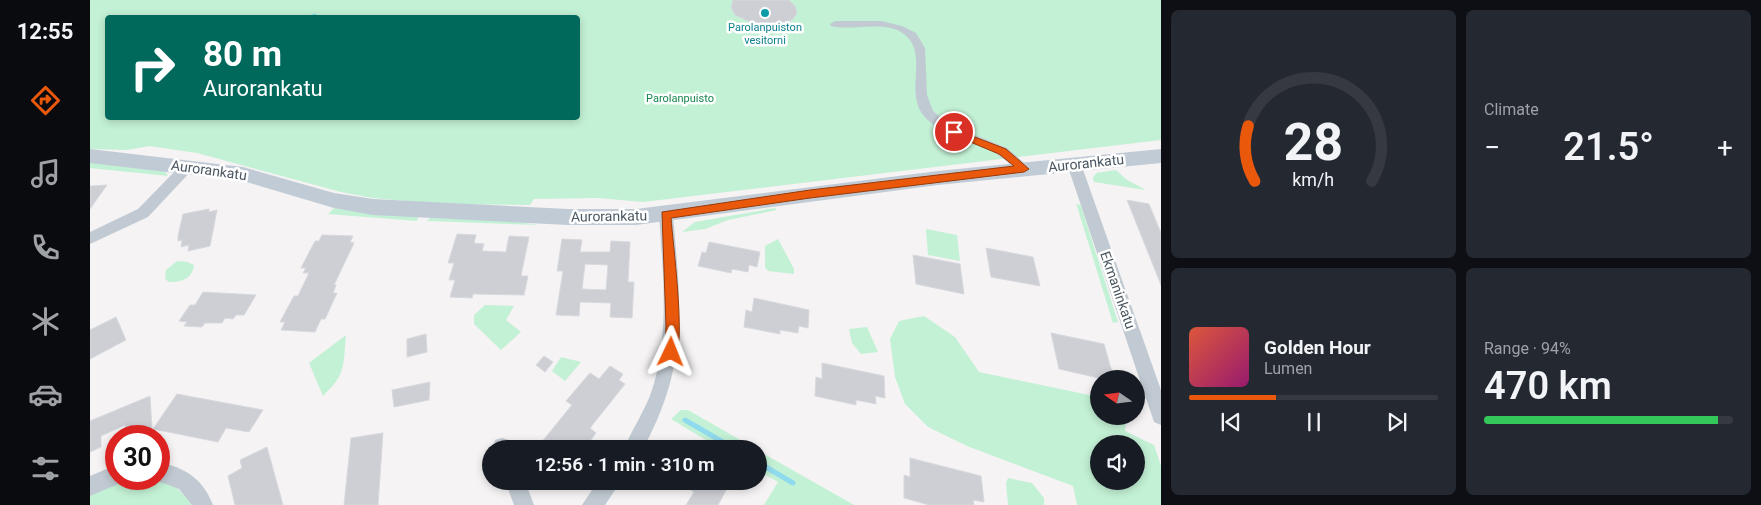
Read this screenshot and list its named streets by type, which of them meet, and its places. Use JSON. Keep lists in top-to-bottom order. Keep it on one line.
{"streets":{"street":["Aurorankatu","Ekmaninkatu"]},"crossings":[["Aurorankatu","Ekmaninkatu"]],"parks":["Parolanpuisto"],"places":["Parolanpuiston vesitorni"],"north":"left","page":{"tabs":"12:55","tile":["Climate",["Range · 94%","470 km"]],"turn":["80 m","Aurorankatu"],"heat":["−","21.5°","+"],"song":["Golden Hour","Lumen"],"limit":"30","trip":"12:56 · 1 min · 310 m","gauge":["28","km/h"]}}
